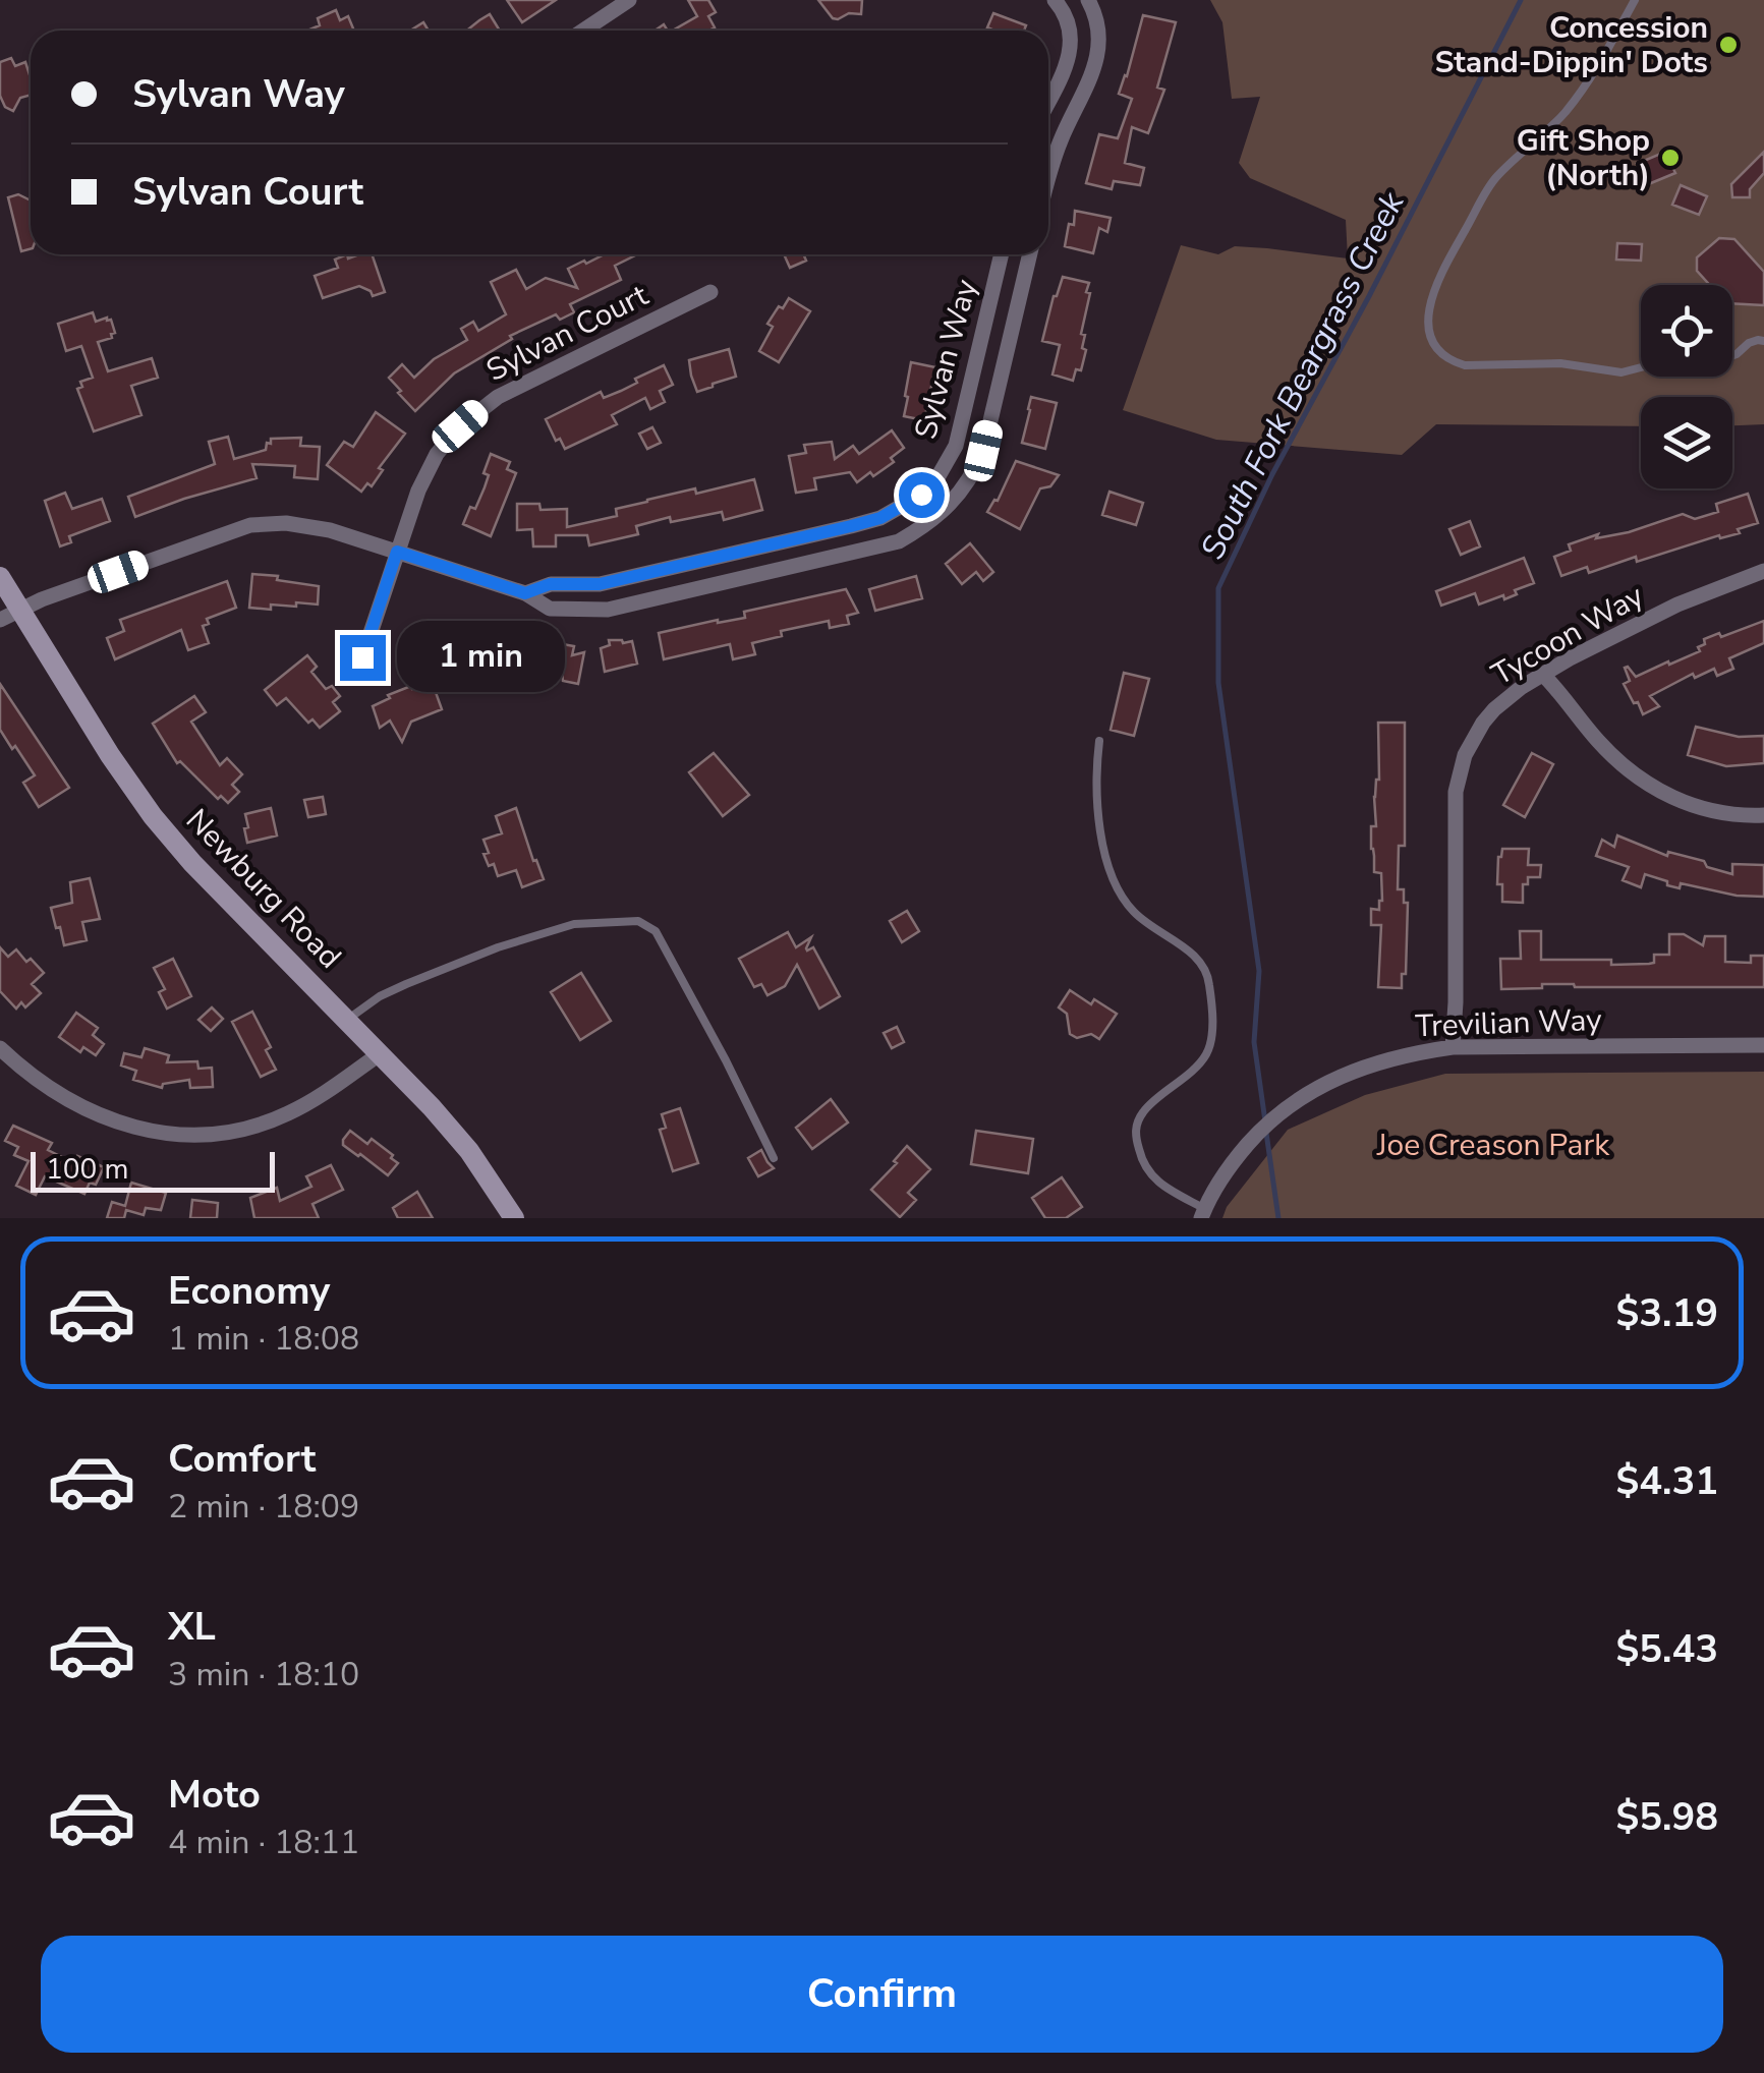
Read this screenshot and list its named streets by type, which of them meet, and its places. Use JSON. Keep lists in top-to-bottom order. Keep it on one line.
{"streets":{"main road":["Newburg Road"],"street":["Sylvan Court","Sylvan Way","Tycoon Way","Trevilian Way"]},"crossings":[["Sylvan Court","Sylvan Way"],["Sylvan Way","Newburg Road"],["Tycoon Way","Trevilian Way"]],"water":["South Fork Beargrass Creek"],"parks":["Joe Creason Park"],"places":["Concession Stand-Dippin' Dots","Gift Shop (North)"],"scale_bar":"100 m","page":{"banner":["Sylvan Way","Sylvan Court"],"bubble":"1 min","scale":"100 m","list":[{"name":"Economy","note":"1 min · 18:08","value":"$3.19"},{"name":"Comfort","note":"2 min · 18:09","value":"$4.31"},{"name":"XL","note":"3 min · 18:10","value":"$5.43"},{"name":"Moto","note":"4 min · 18:11","value":"$5.98"}],"buttons":"Confirm"}}
